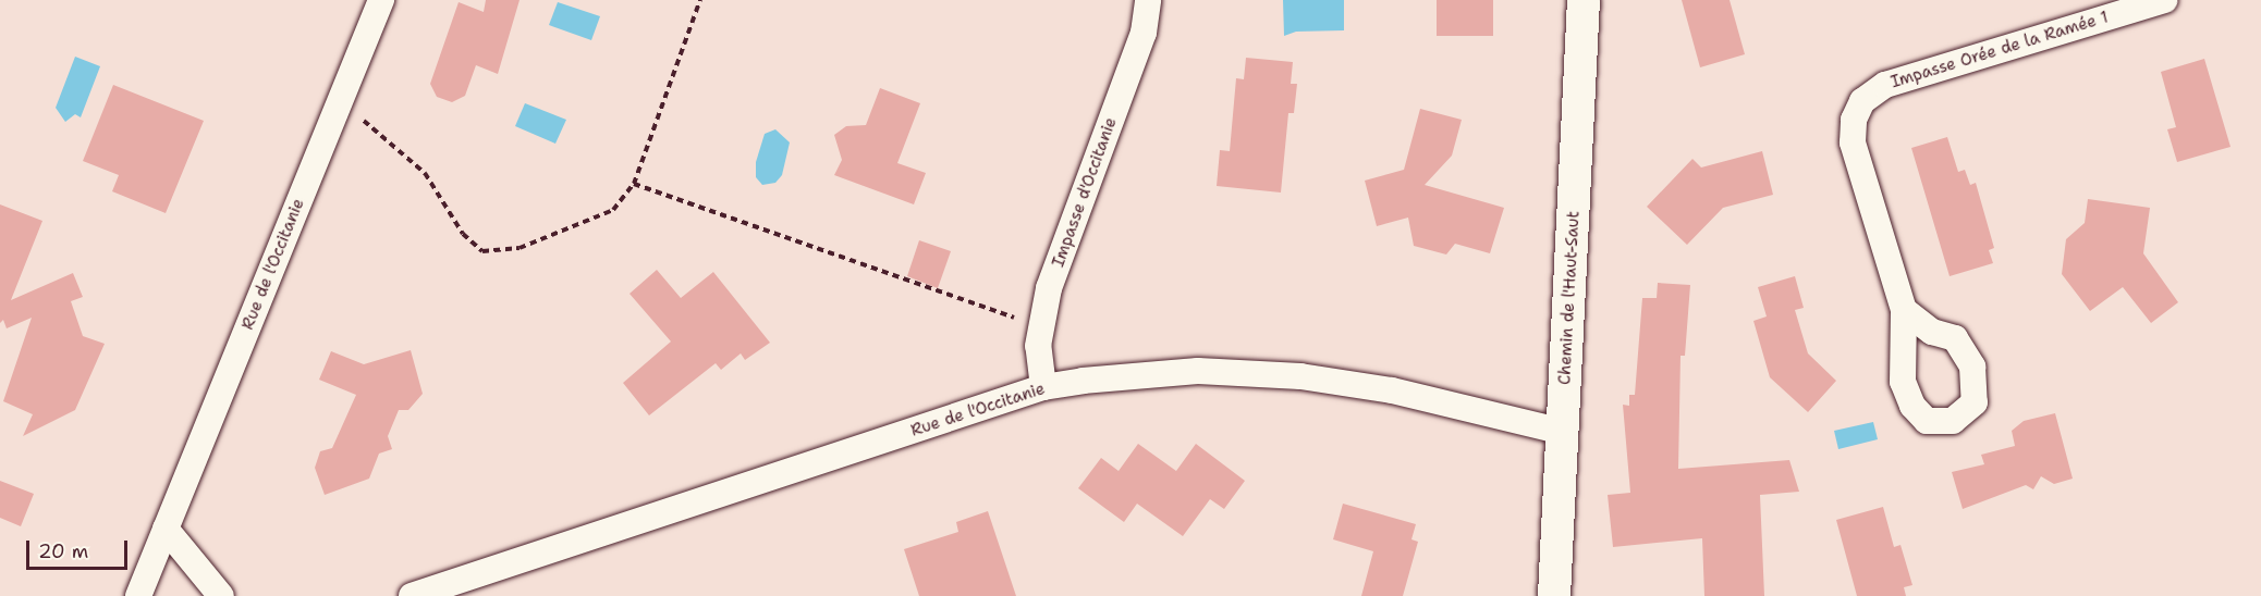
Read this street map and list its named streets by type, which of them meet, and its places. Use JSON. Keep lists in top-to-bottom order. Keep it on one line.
{"streets":{"street":["Impasse Orée de la Ramée 1","Impasse d'Occitanie","Rue de l'Occitanie","Chemin de l'Haut-Saut"]},"crossings":[["Impasse d'Occitanie","Rue de l'Occitanie"],["Rue de l'Occitanie","Chemin de l'Haut-Saut"]],"scale_bar":"20 m"}
